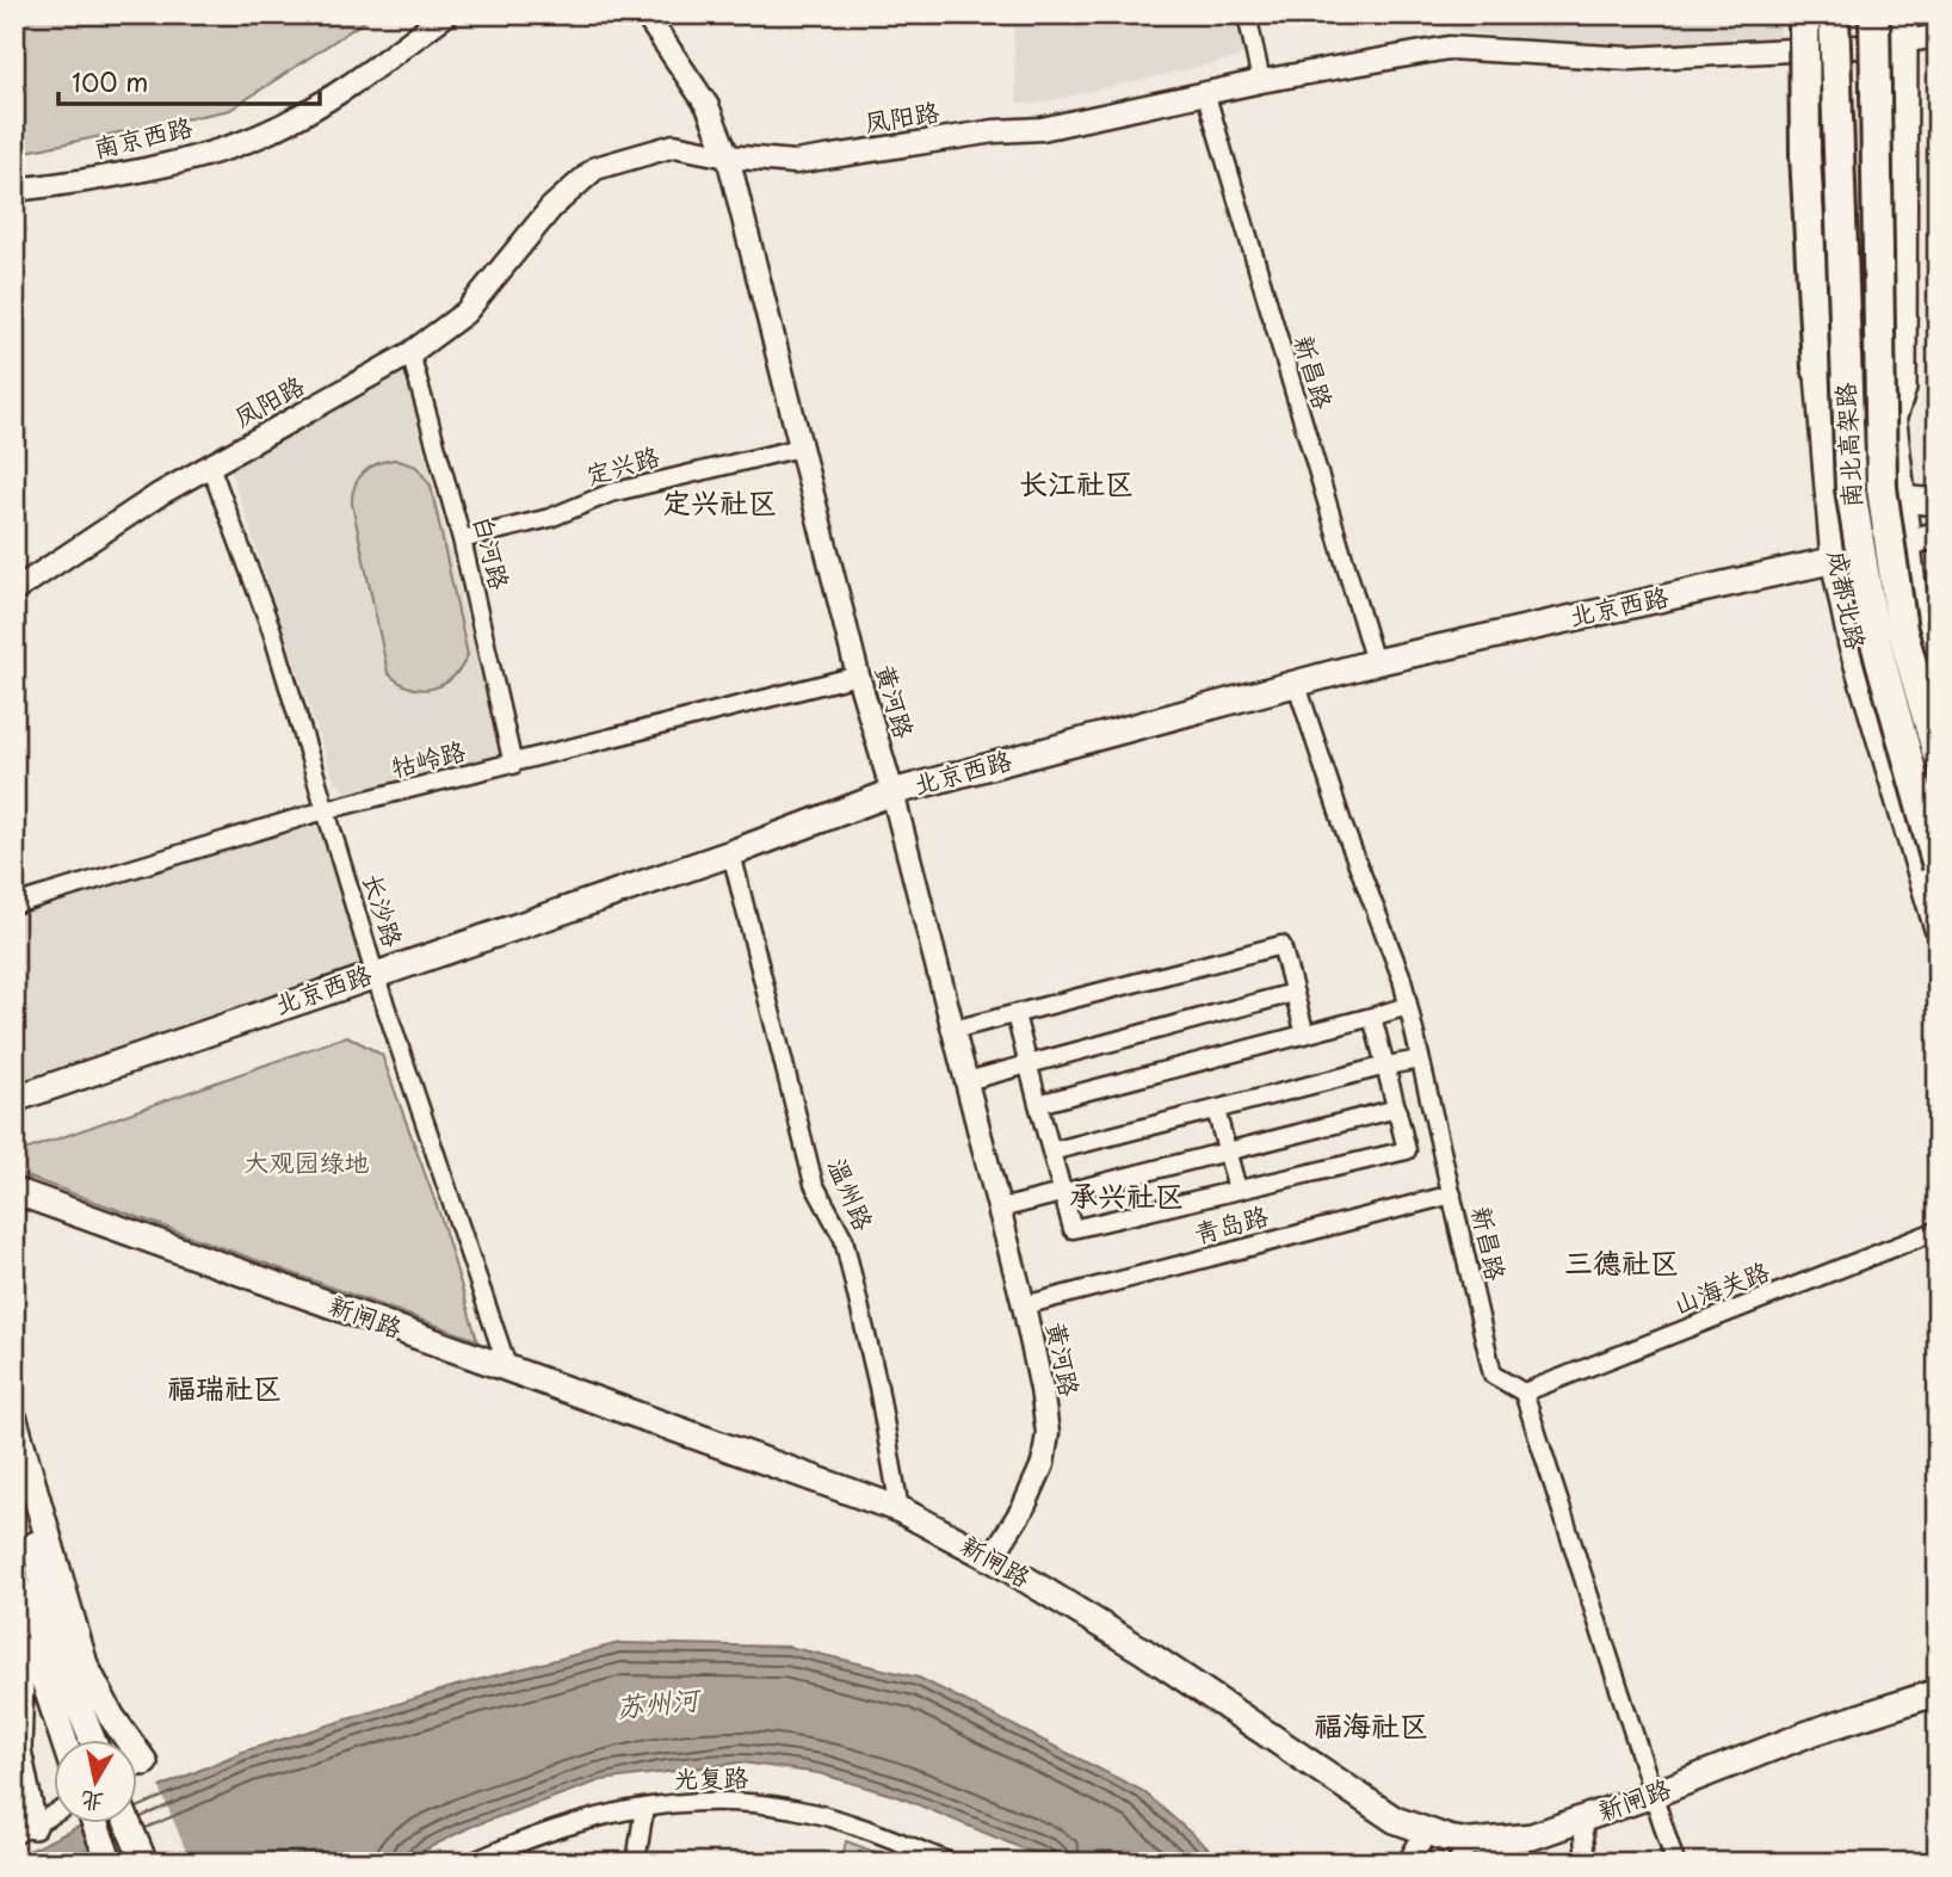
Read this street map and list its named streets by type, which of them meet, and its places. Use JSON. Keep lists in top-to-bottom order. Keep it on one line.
{"streets":{"highway":["南北高架路"],"main road":["成都北路","北京西路","新闸路"],"street":["凤阳路","南京西路","新昌路","定兴路","白河路","黄河路","牯岭路","长沙路","温州路","青岛路","山海关路","光复路"]},"crossings":[["凤阳路","新昌路"],["凤阳路","白河路"],["凤阳路","成都北路"],["凤阳路","黄河路"],["凤阳路","长沙路"],["新昌路","北京西路"],["新昌路","青岛路"],["新昌路","山海关路"],["定兴路","白河路"],["定兴路","黄河路"],["白河路","牯岭路"],["成都北路","北京西路"],["北京西路","黄河路"],["北京西路","长沙路"],["北京西路","温州路"],["黄河路","牯岭路"],["黄河路","青岛路"],["黄河路","新闸路"],["牯岭路","长沙路"],["长沙路","新闸路"],["温州路","新闸路"]],"districts":["长江社区","定兴社区","承兴社区","三德社区","福瑞社区","福海社区"],"water":["苏州河"],"parks":["大观园绿地"],"scale_bar":"100 m","north":"bottom"}
